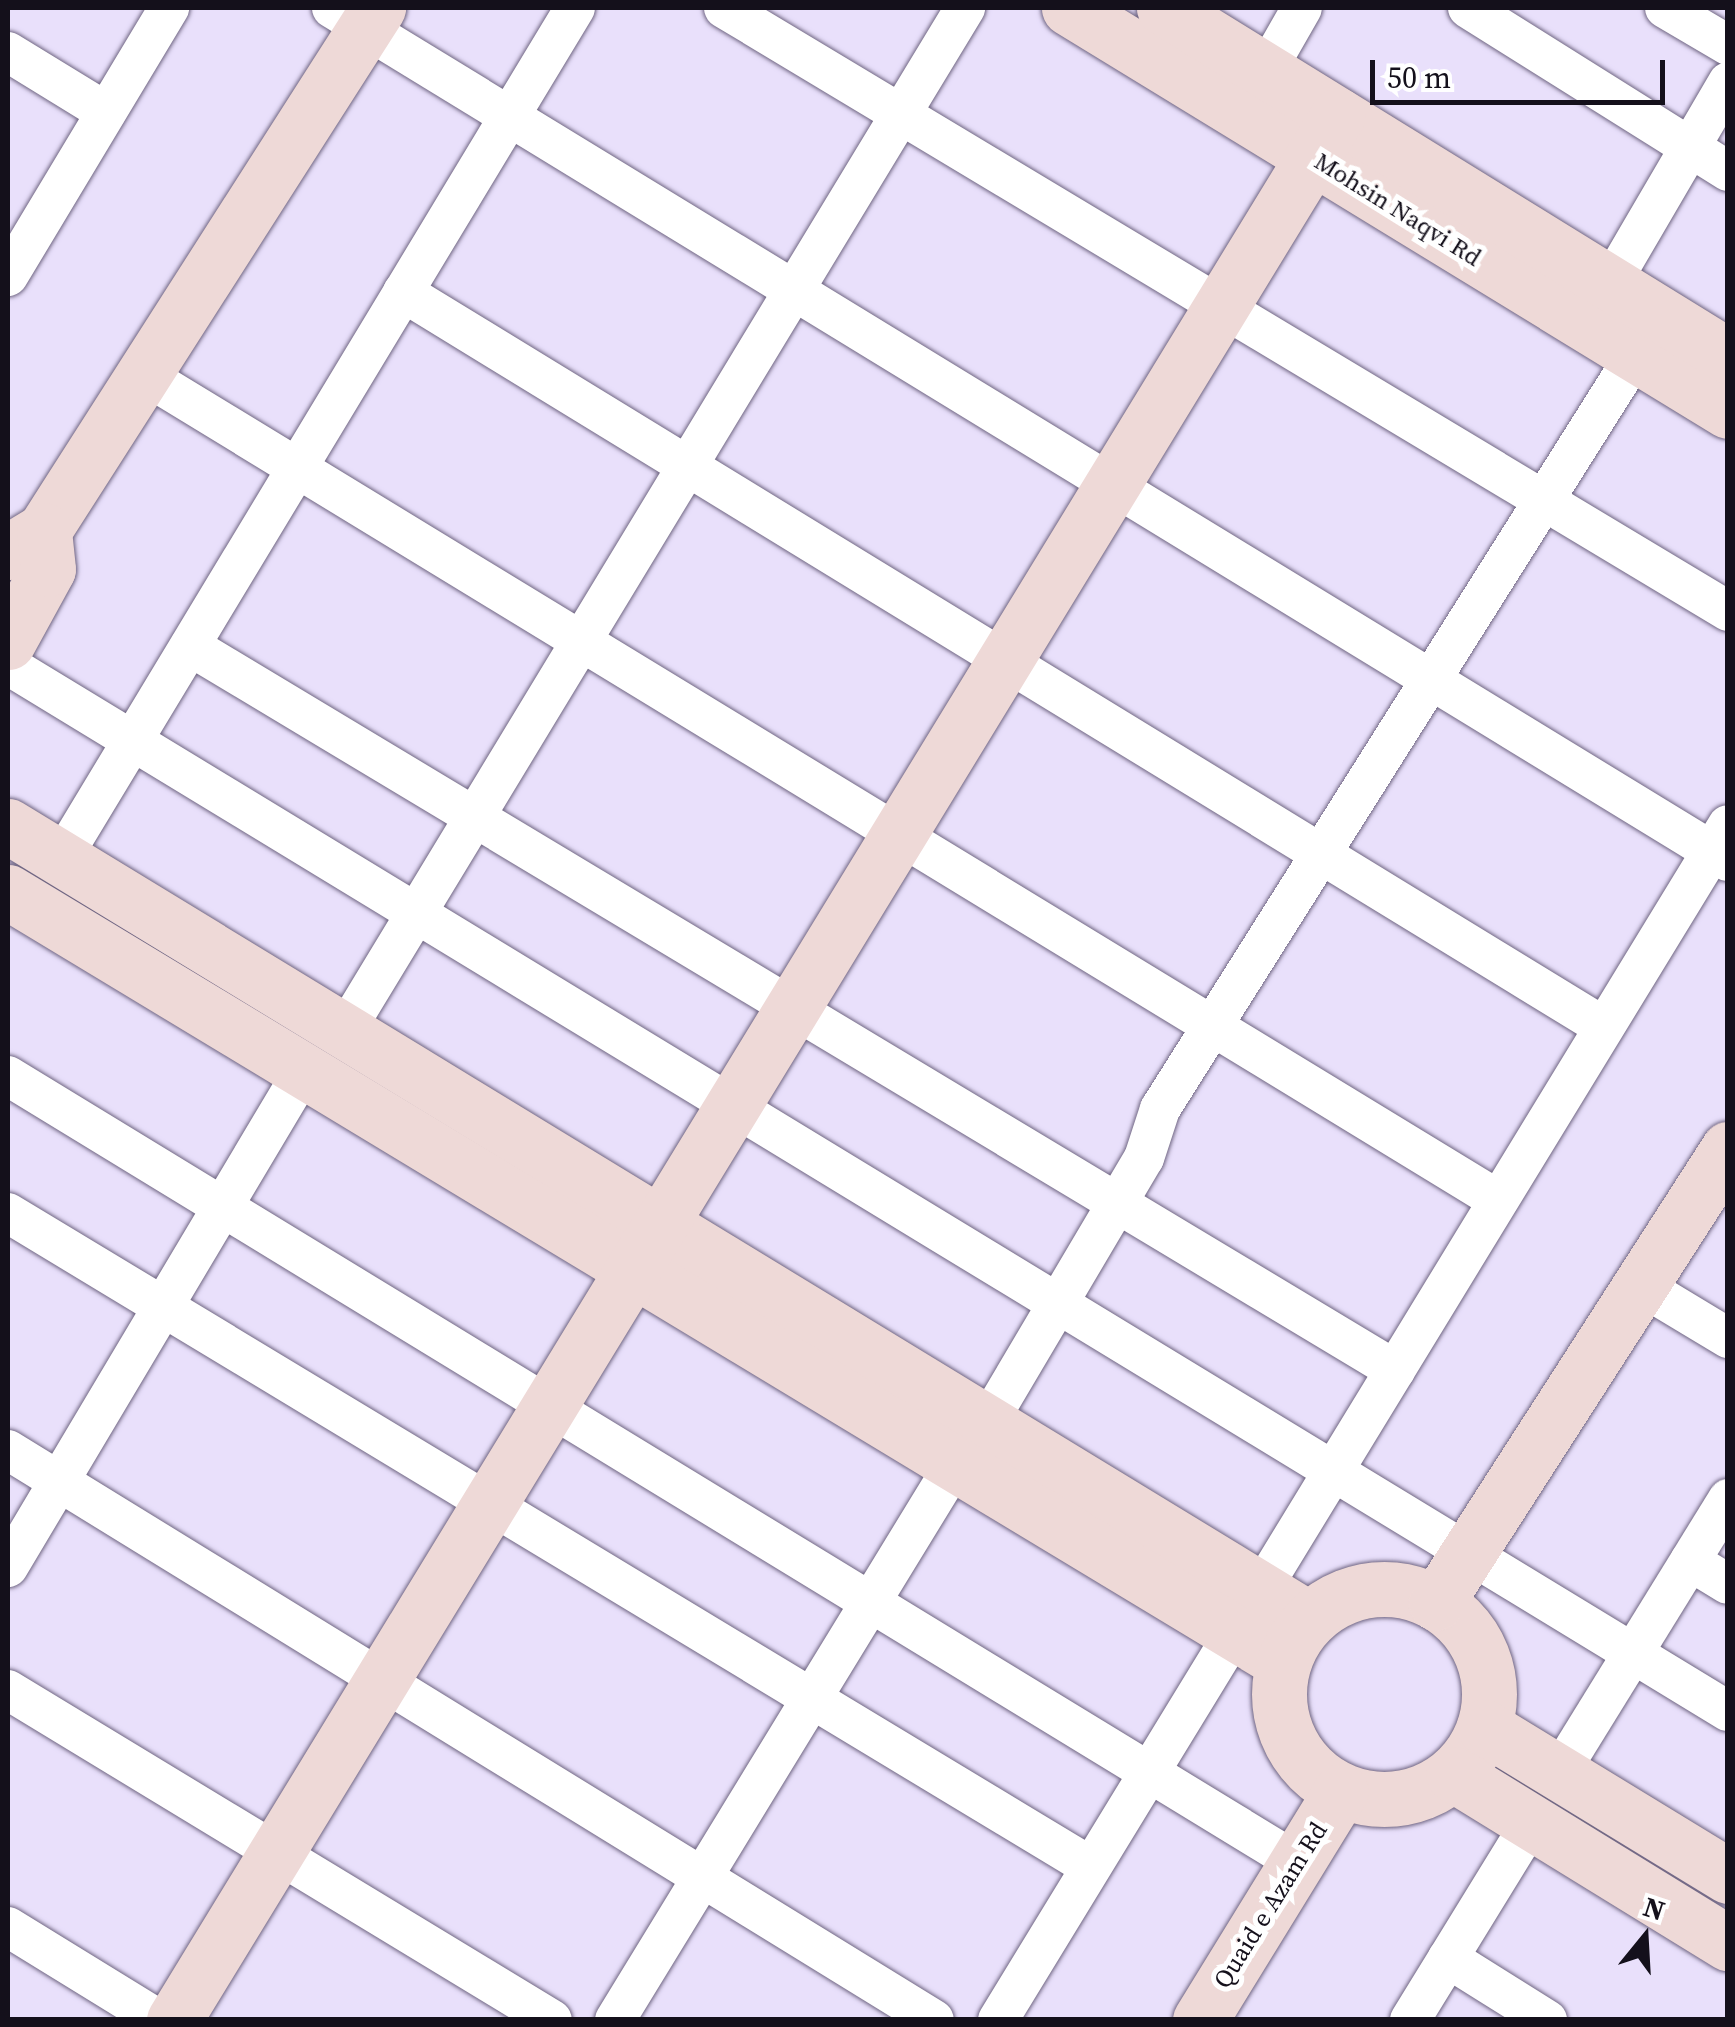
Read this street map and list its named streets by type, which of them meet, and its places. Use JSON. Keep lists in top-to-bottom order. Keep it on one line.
{"streets":{"street":["Mohsin Naqvi Rd","Quaid e Azam Rd"]},"scale_bar":"50 m","north":"top"}
